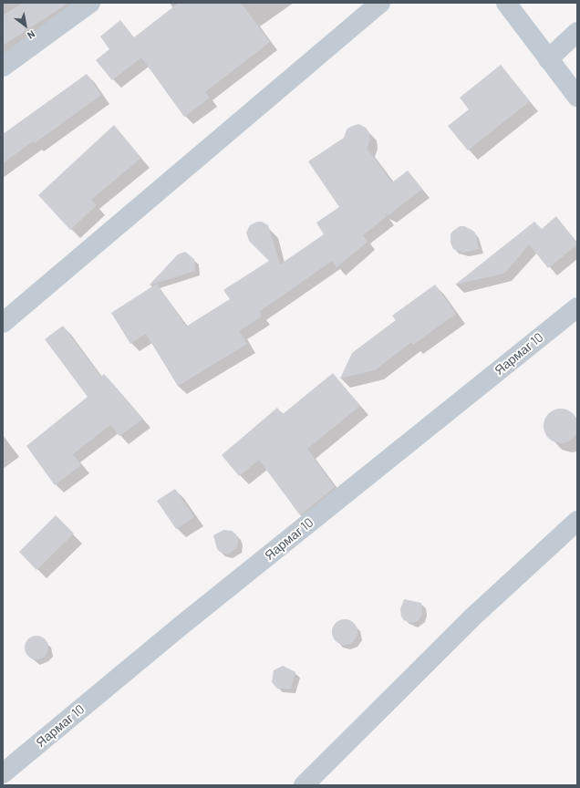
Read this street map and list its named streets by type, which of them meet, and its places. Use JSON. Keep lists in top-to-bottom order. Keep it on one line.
{"streets":{"street":["Яармаг 10"]},"north":"bottom right"}
